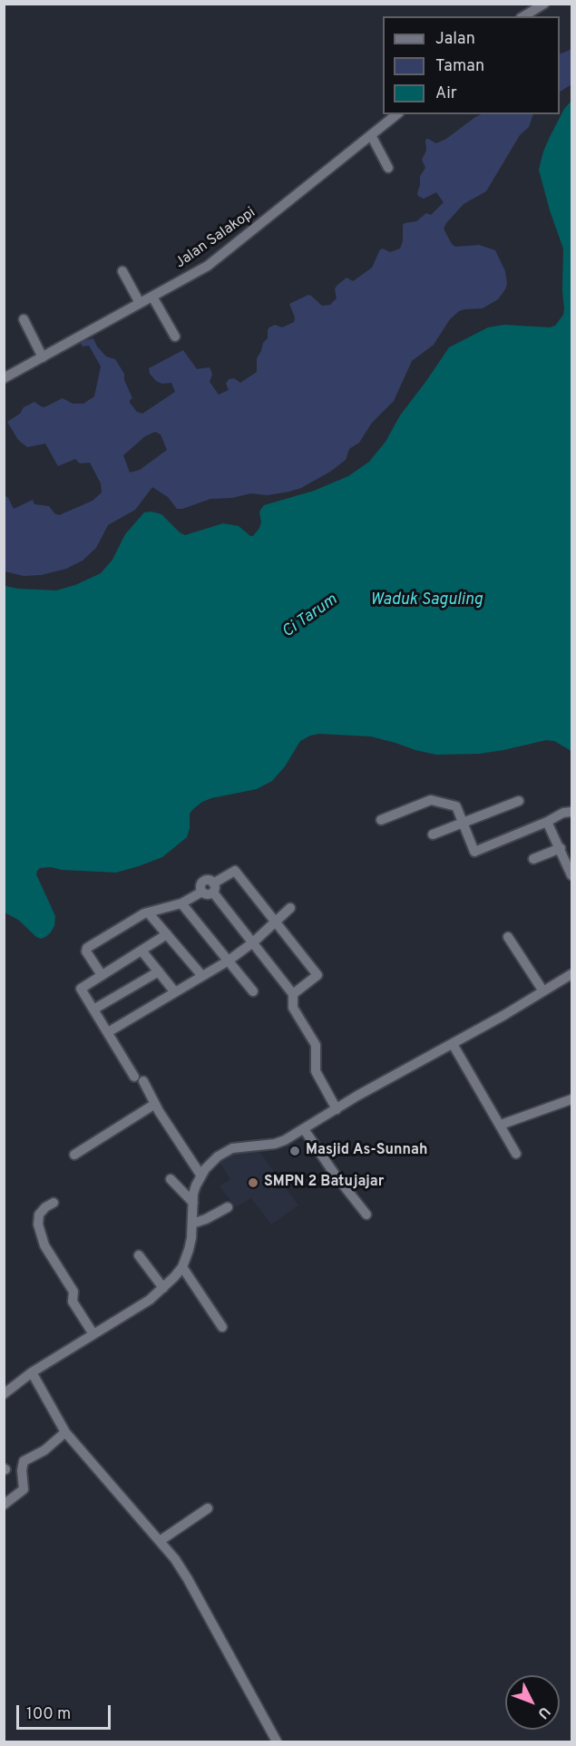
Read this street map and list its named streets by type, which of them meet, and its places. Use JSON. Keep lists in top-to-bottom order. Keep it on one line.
{"streets":{"street":["Jalan Salakopi"]},"water":["Waduk Saguling","Ci Tarum"],"places":["Masjid As-Sunnah","SMPN 2 Batujajar"],"legend":["Jalan","Taman","Air"],"scale_bar":"100 m","north":"bottom right"}
